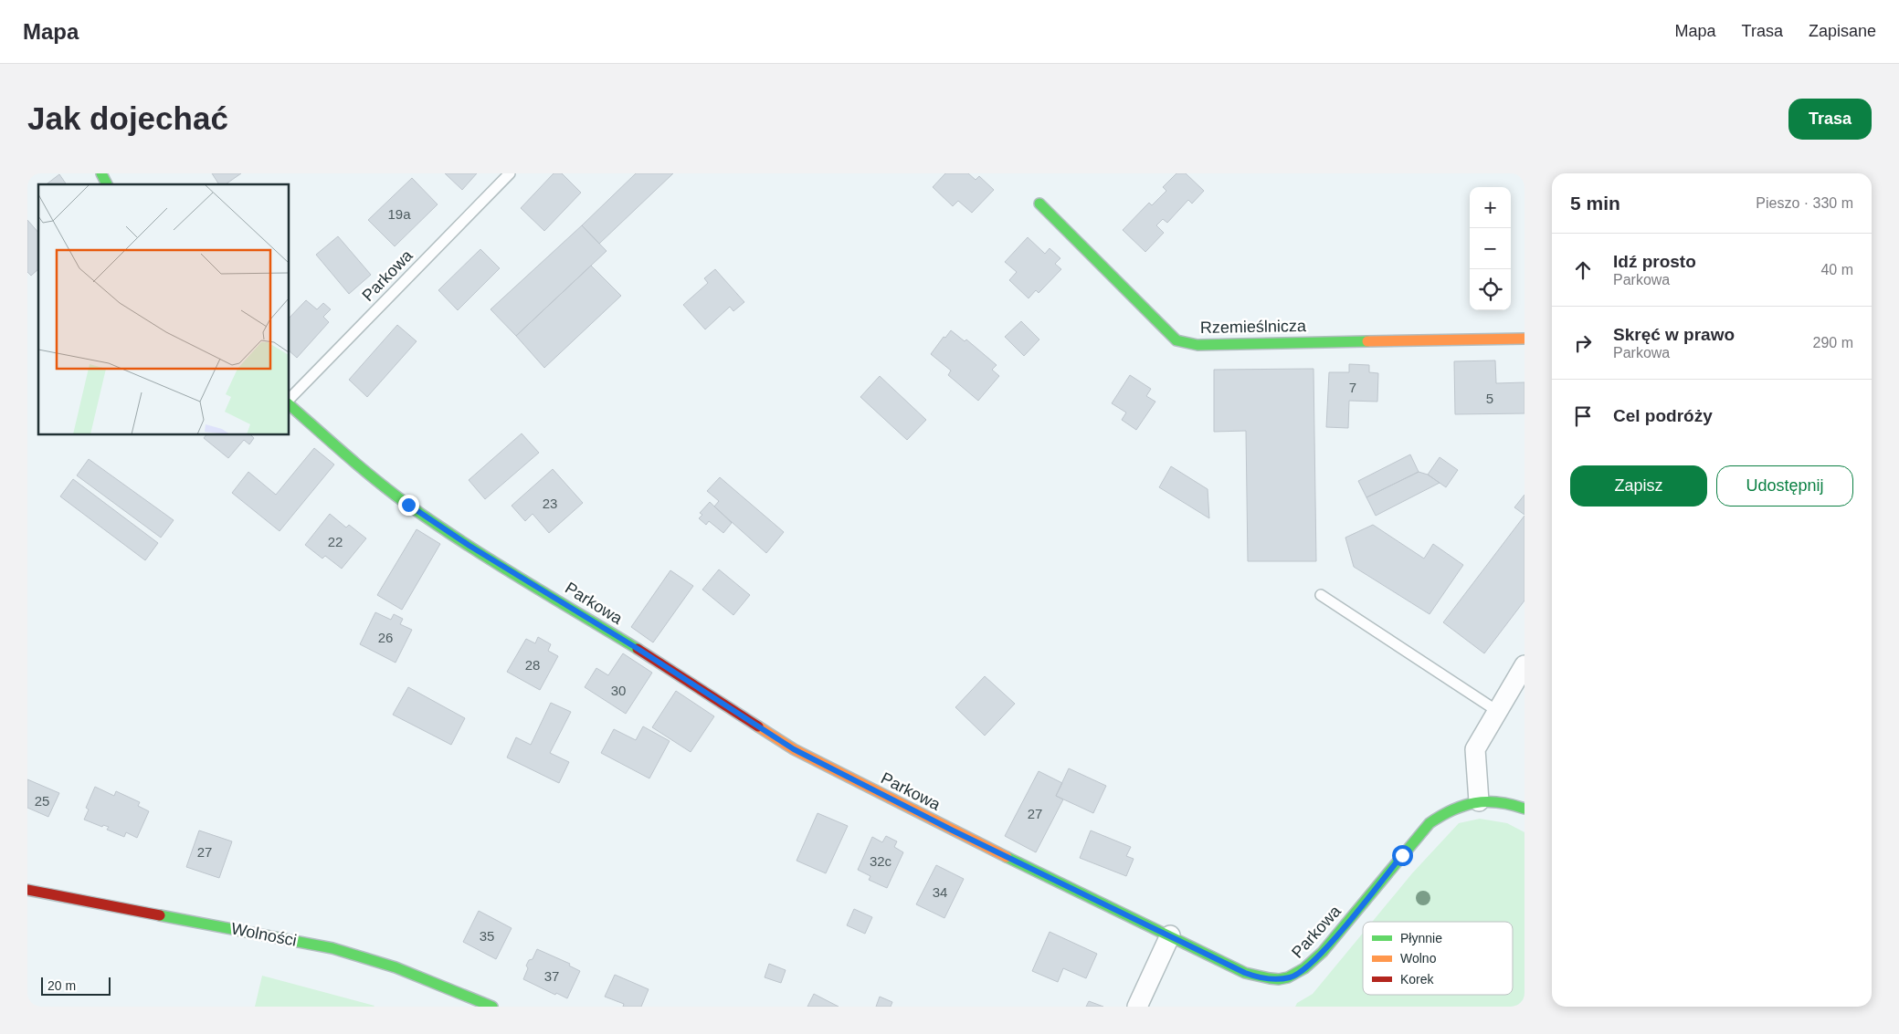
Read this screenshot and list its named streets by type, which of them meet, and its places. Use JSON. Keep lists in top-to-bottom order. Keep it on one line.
{"streets":{"street":["Parkowa","Rzemieślnicza","Wolności"]},"house_numbers":["19a","7","5","23","22","26","28","30","25","27","27","32c","34","35","37"],"legend":["Płynnie","Wolno","Korek"],"scale_bar":"20 m","page":{"header":"Mapa","nav":["Mapa","Trasa","Zapisane"],"buttons":["Trasa",["Zapisz","Udostępnij"]],"title":"Jak dojechać","heading":["5 min","Pieszo · 330 m"],"map_buttons":["+","−"],"list":[["Idź prosto","Parkowa","40 m"],["Skręć w prawo","Parkowa","290 m"],"Cel podróży"],"scale":"20 m"}}
